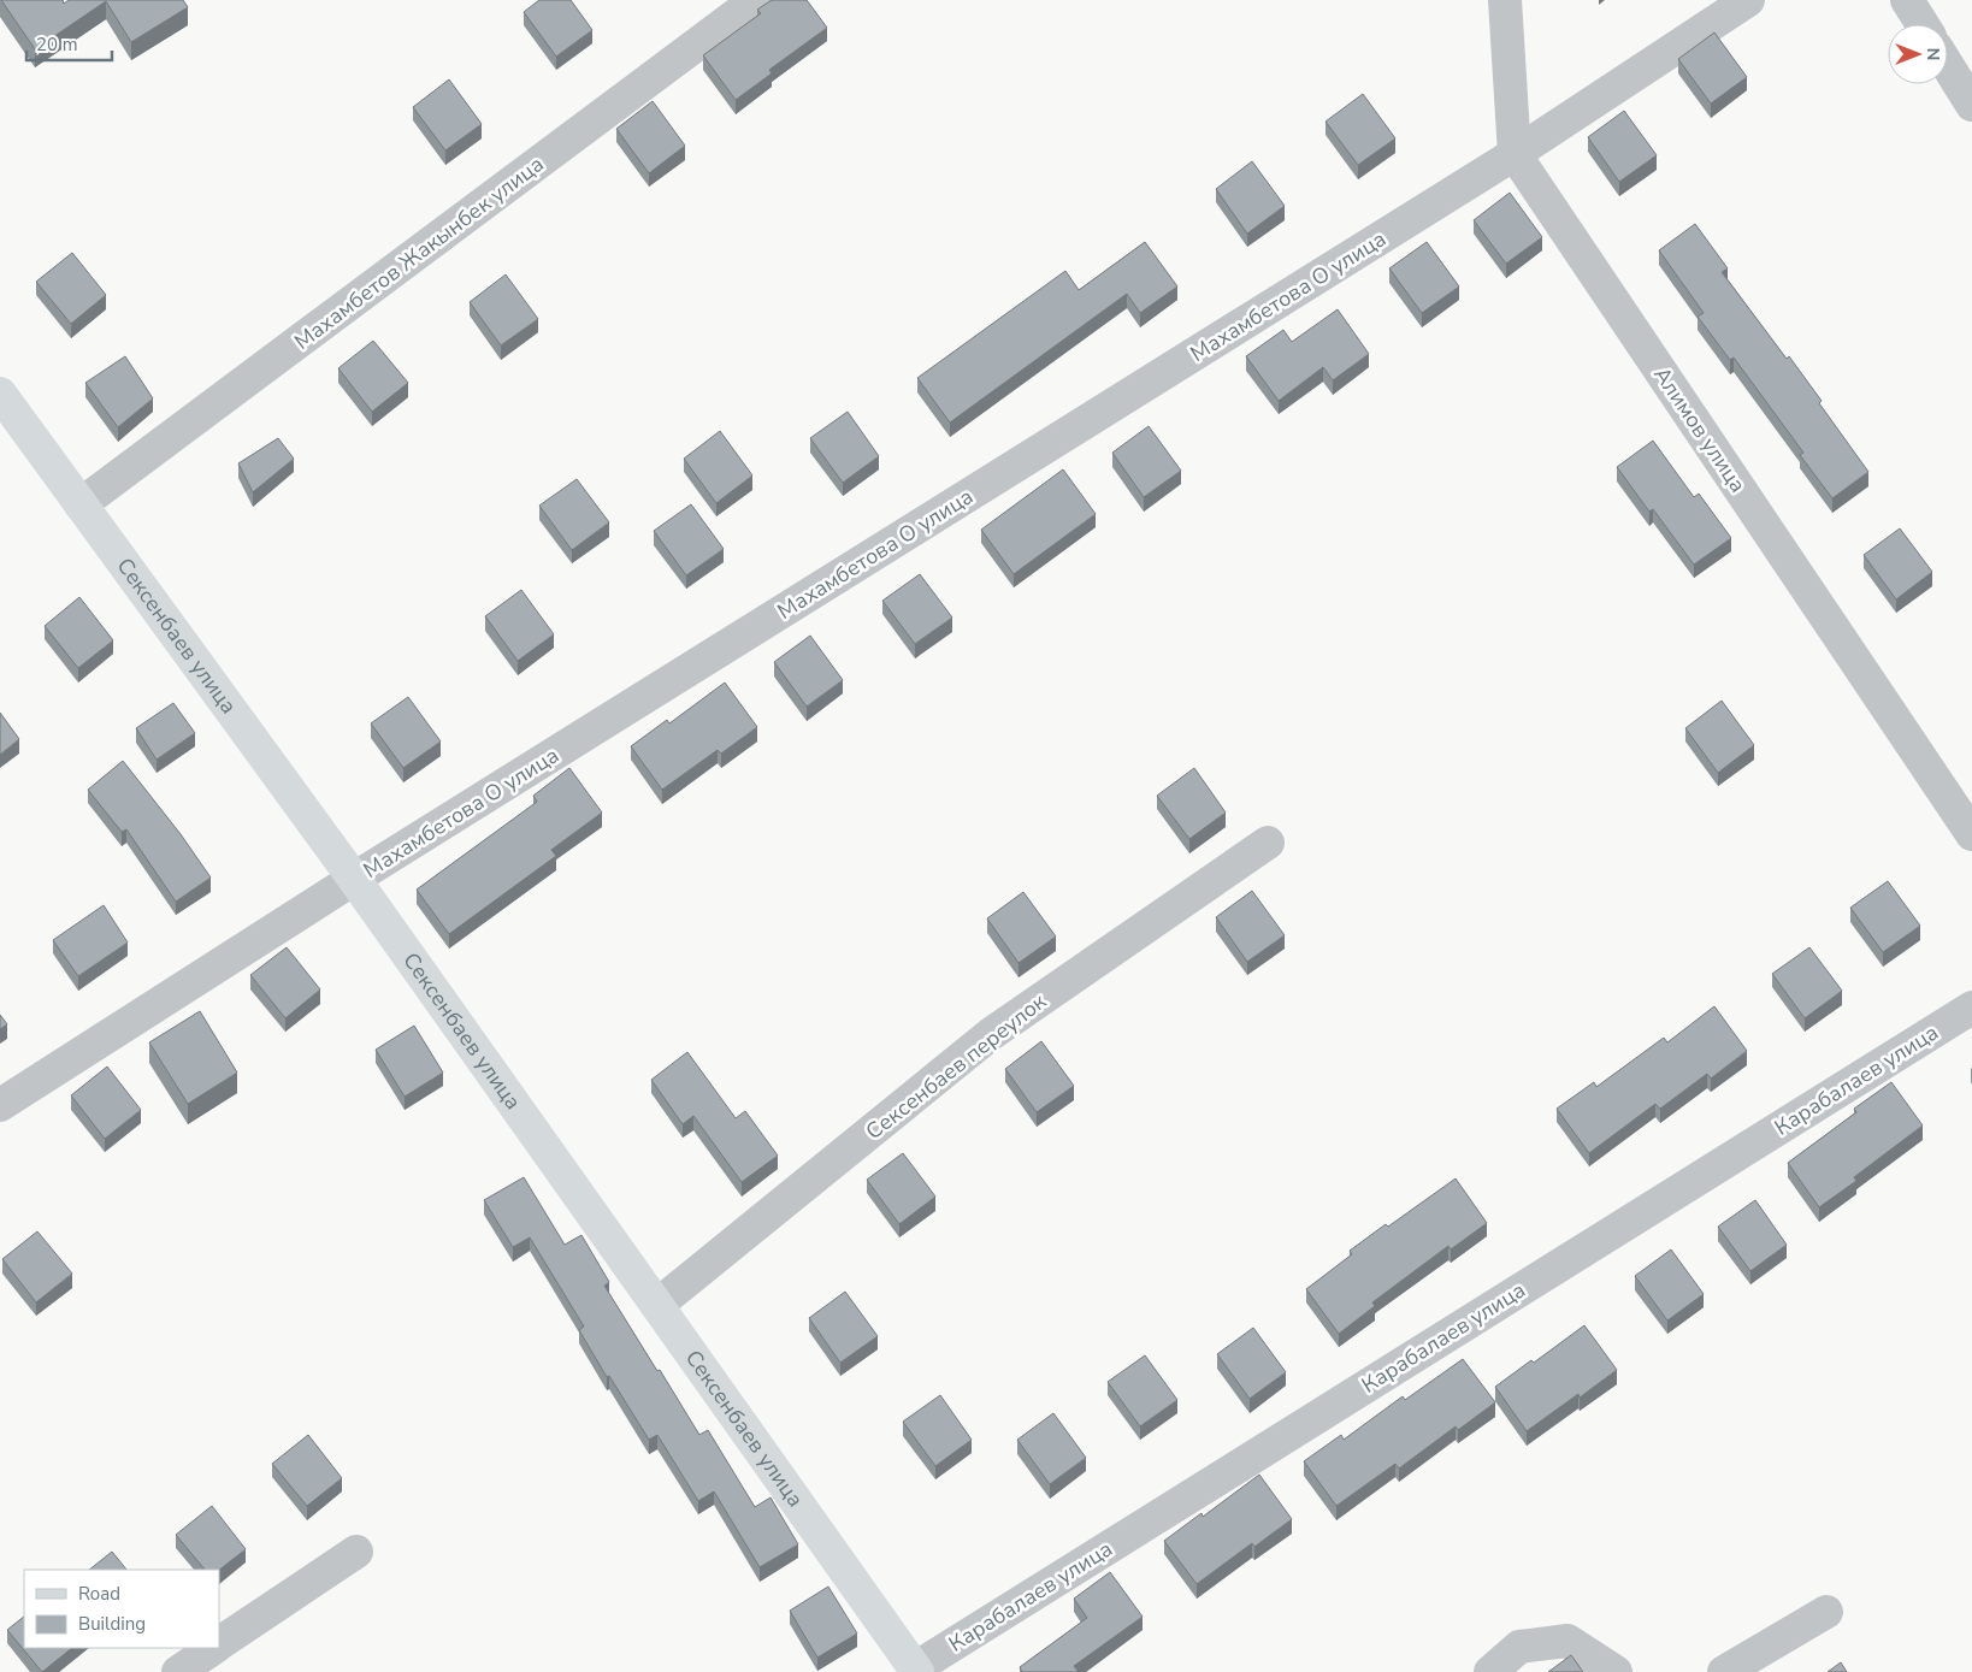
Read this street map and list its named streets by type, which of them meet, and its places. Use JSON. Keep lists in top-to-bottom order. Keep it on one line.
{"streets":{"street":["Махамбетов Жакынбек улица","Махамбетова О улица","Алимов улица","Сексенбаев улица","Сексенбаев переулок","Карабалаев улица"]},"crossings":[["Махамбетов Жакынбек улица","Сексенбаев улица"],["Махамбетова О улица","Алимов улица"],["Махамбетова О улица","Сексенбаев улица"],["Сексенбаев улица","Сексенбаев переулок"],["Сексенбаев улица","Карабалаев улица"]],"legend":["Road","Building"],"scale_bar":"20 m","north":"right"}
